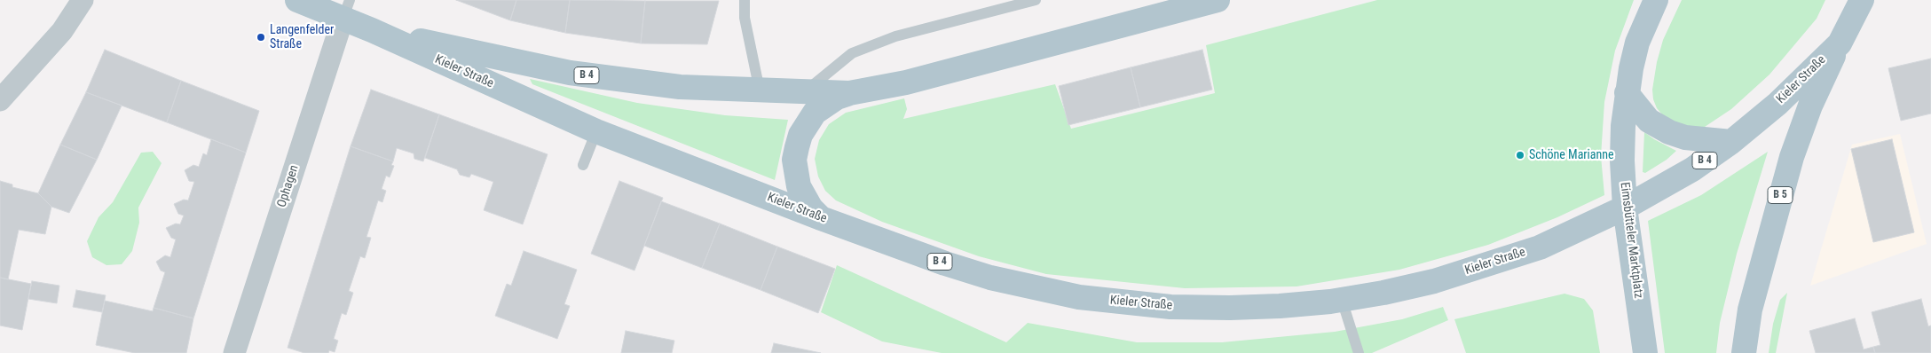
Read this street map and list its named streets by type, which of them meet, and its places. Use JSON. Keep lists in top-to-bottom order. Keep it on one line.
{"streets":{"main road":["Kieler Straße","B 4","B 5","Eimsbütteler Marktplatz"],"street":["Ophagen"]},"crossings":[["Kieler Straße","B 4"],["Kieler Straße","Ophagen"],["Kieler Straße","B 5"],["Kieler Straße","Eimsbütteler Marktplatz"]],"places":["Langenfelder Straße","Schöne Marianne"]}
